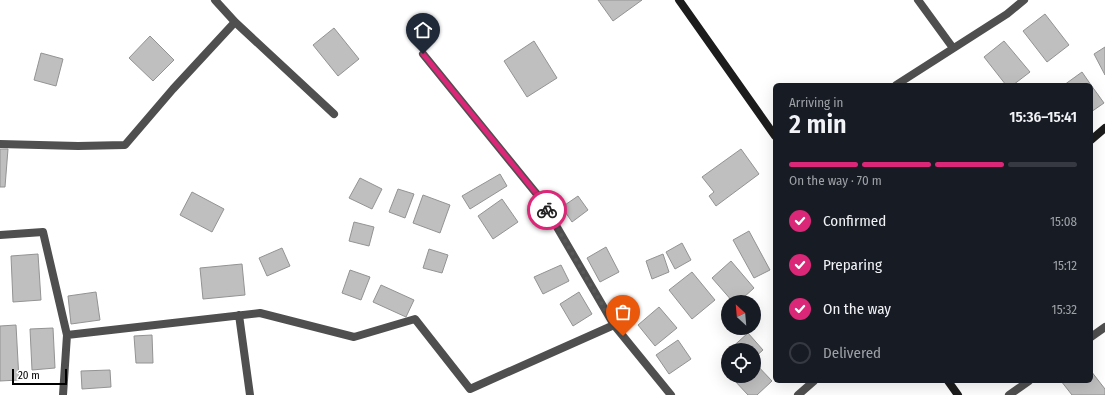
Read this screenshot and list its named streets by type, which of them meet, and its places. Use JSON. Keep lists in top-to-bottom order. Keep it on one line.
{"scale_bar":"20 m","north":"top left","page":{"heading":["2 min","Arriving in","15:36–15:41"],"bar":"On the way · 70 m","list":[["Confirmed","15:08"],["Preparing","15:12"],["On the way","15:32"],"Delivered"],"scale":"20 m"}}
